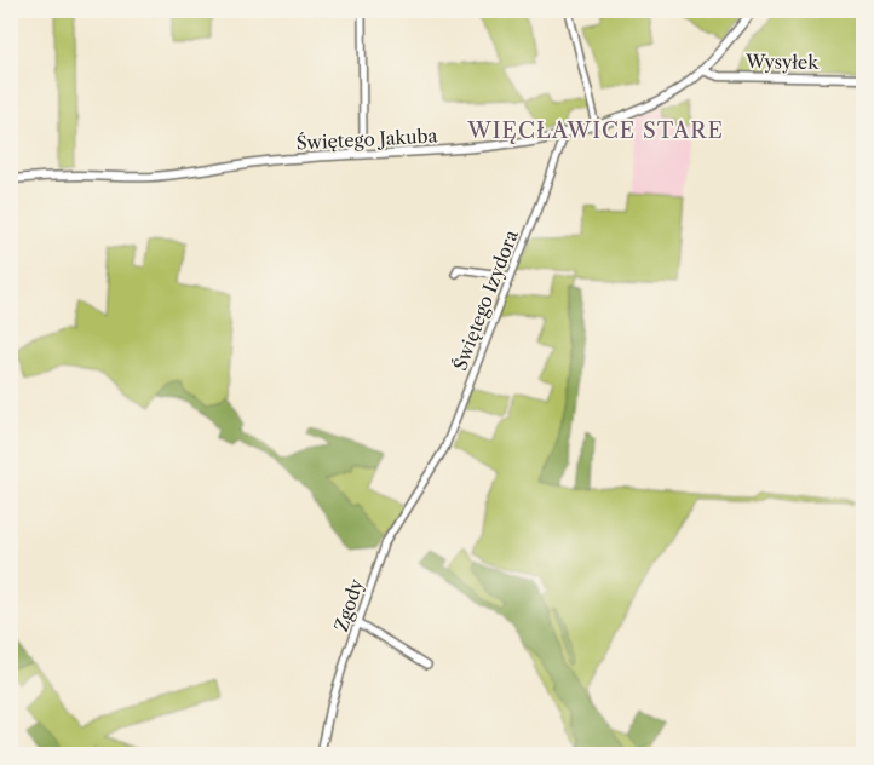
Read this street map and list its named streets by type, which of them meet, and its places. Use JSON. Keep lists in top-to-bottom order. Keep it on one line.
{"streets":{"street":["Wysyłek","Świętego Jakuba","Świętego Izydora","Zgody"]},"crossings":[["Wysyłek","Świętego Jakuba"],["Świętego Jakuba","Świętego Izydora"],["Świętego Izydora","Zgody"]],"districts":["WIĘCŁAWICE STARE"]}
